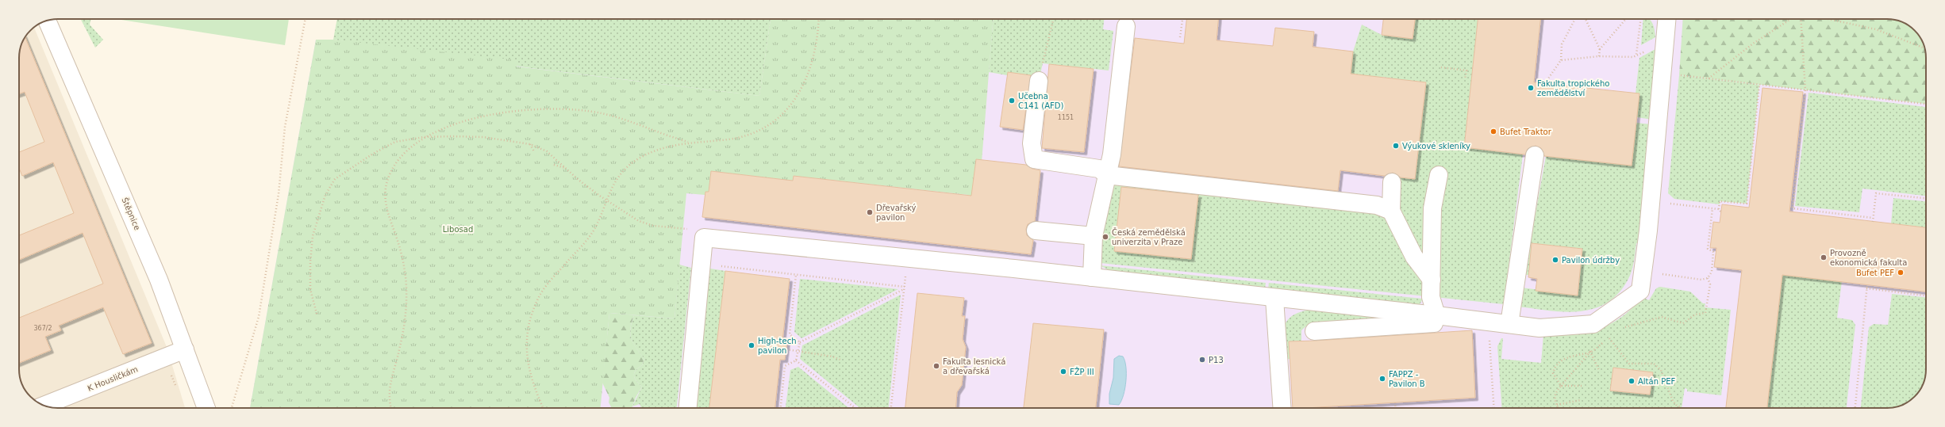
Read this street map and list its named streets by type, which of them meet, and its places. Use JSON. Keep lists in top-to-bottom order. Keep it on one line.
{"streets":{"street":["Štěpnice","K Housličkám"]},"crossings":[["Štěpnice","K Housličkám"]],"parks":["Libosad"],"places":["Fakulta tropického zemědělství","Učebna C141 (AFD)","Bufet Traktor","Výukové skleníky","Dřevařský pavilon","Česká zemědělská univerzita v Praze","Provozně ekonomická fakulta","Pavilon údržby","Bufet PEF","High-tech pavilon","P13","Fakulta lesnická a dřevařská","FŽP III","FAPPZ - Pavilon B","Altán PEF"],"house_numbers":["1151","367/2"]}
